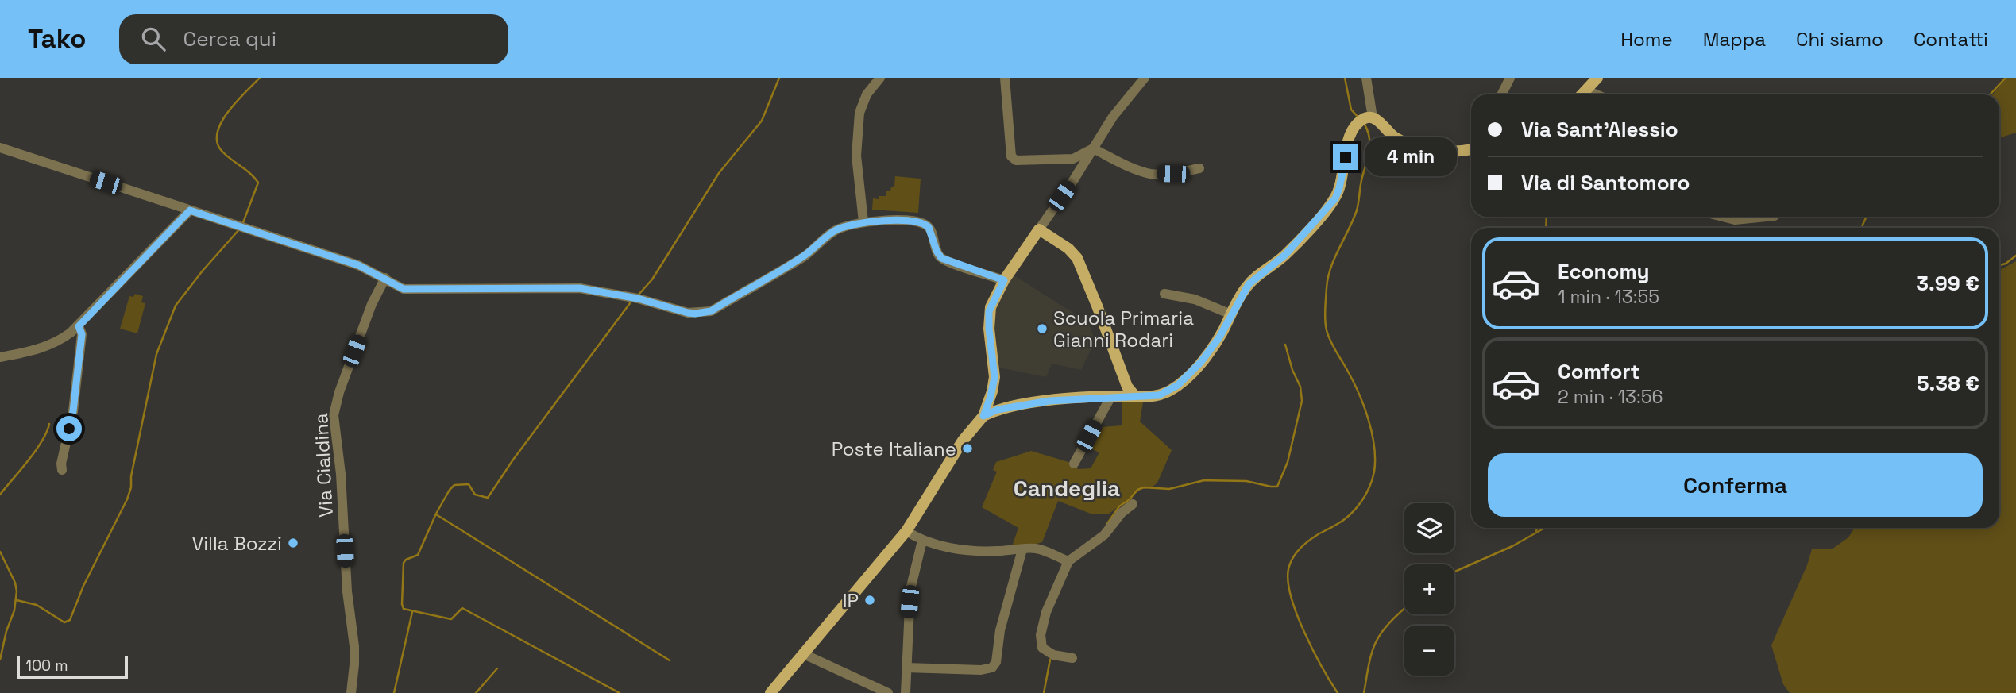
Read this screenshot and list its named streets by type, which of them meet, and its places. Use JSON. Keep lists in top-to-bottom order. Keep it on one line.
{"streets":{"street":["Via Cialdina"]},"districts":["Candeglia"],"places":["Scuola Primaria Gianni Rodari","Poste Italiane","Villa Bozzi","IP"],"scale_bar":"100 m","page":{"header":"Tako","search":"Cerca qui","nav":["Home","Mappa","Chi siamo","Contatti"],"banner":["Via Sant'Alessio","Via di Santomoro"],"bubble":"4 min","list":[{"name":"Economy","note":"1 min · 13:55","value":"3.99 €"},{"name":"Comfort","note":"2 min · 13:56","value":"5.38 €"}],"buttons":"Conferma","map_buttons":["+","−"],"scale":"100 m"}}
